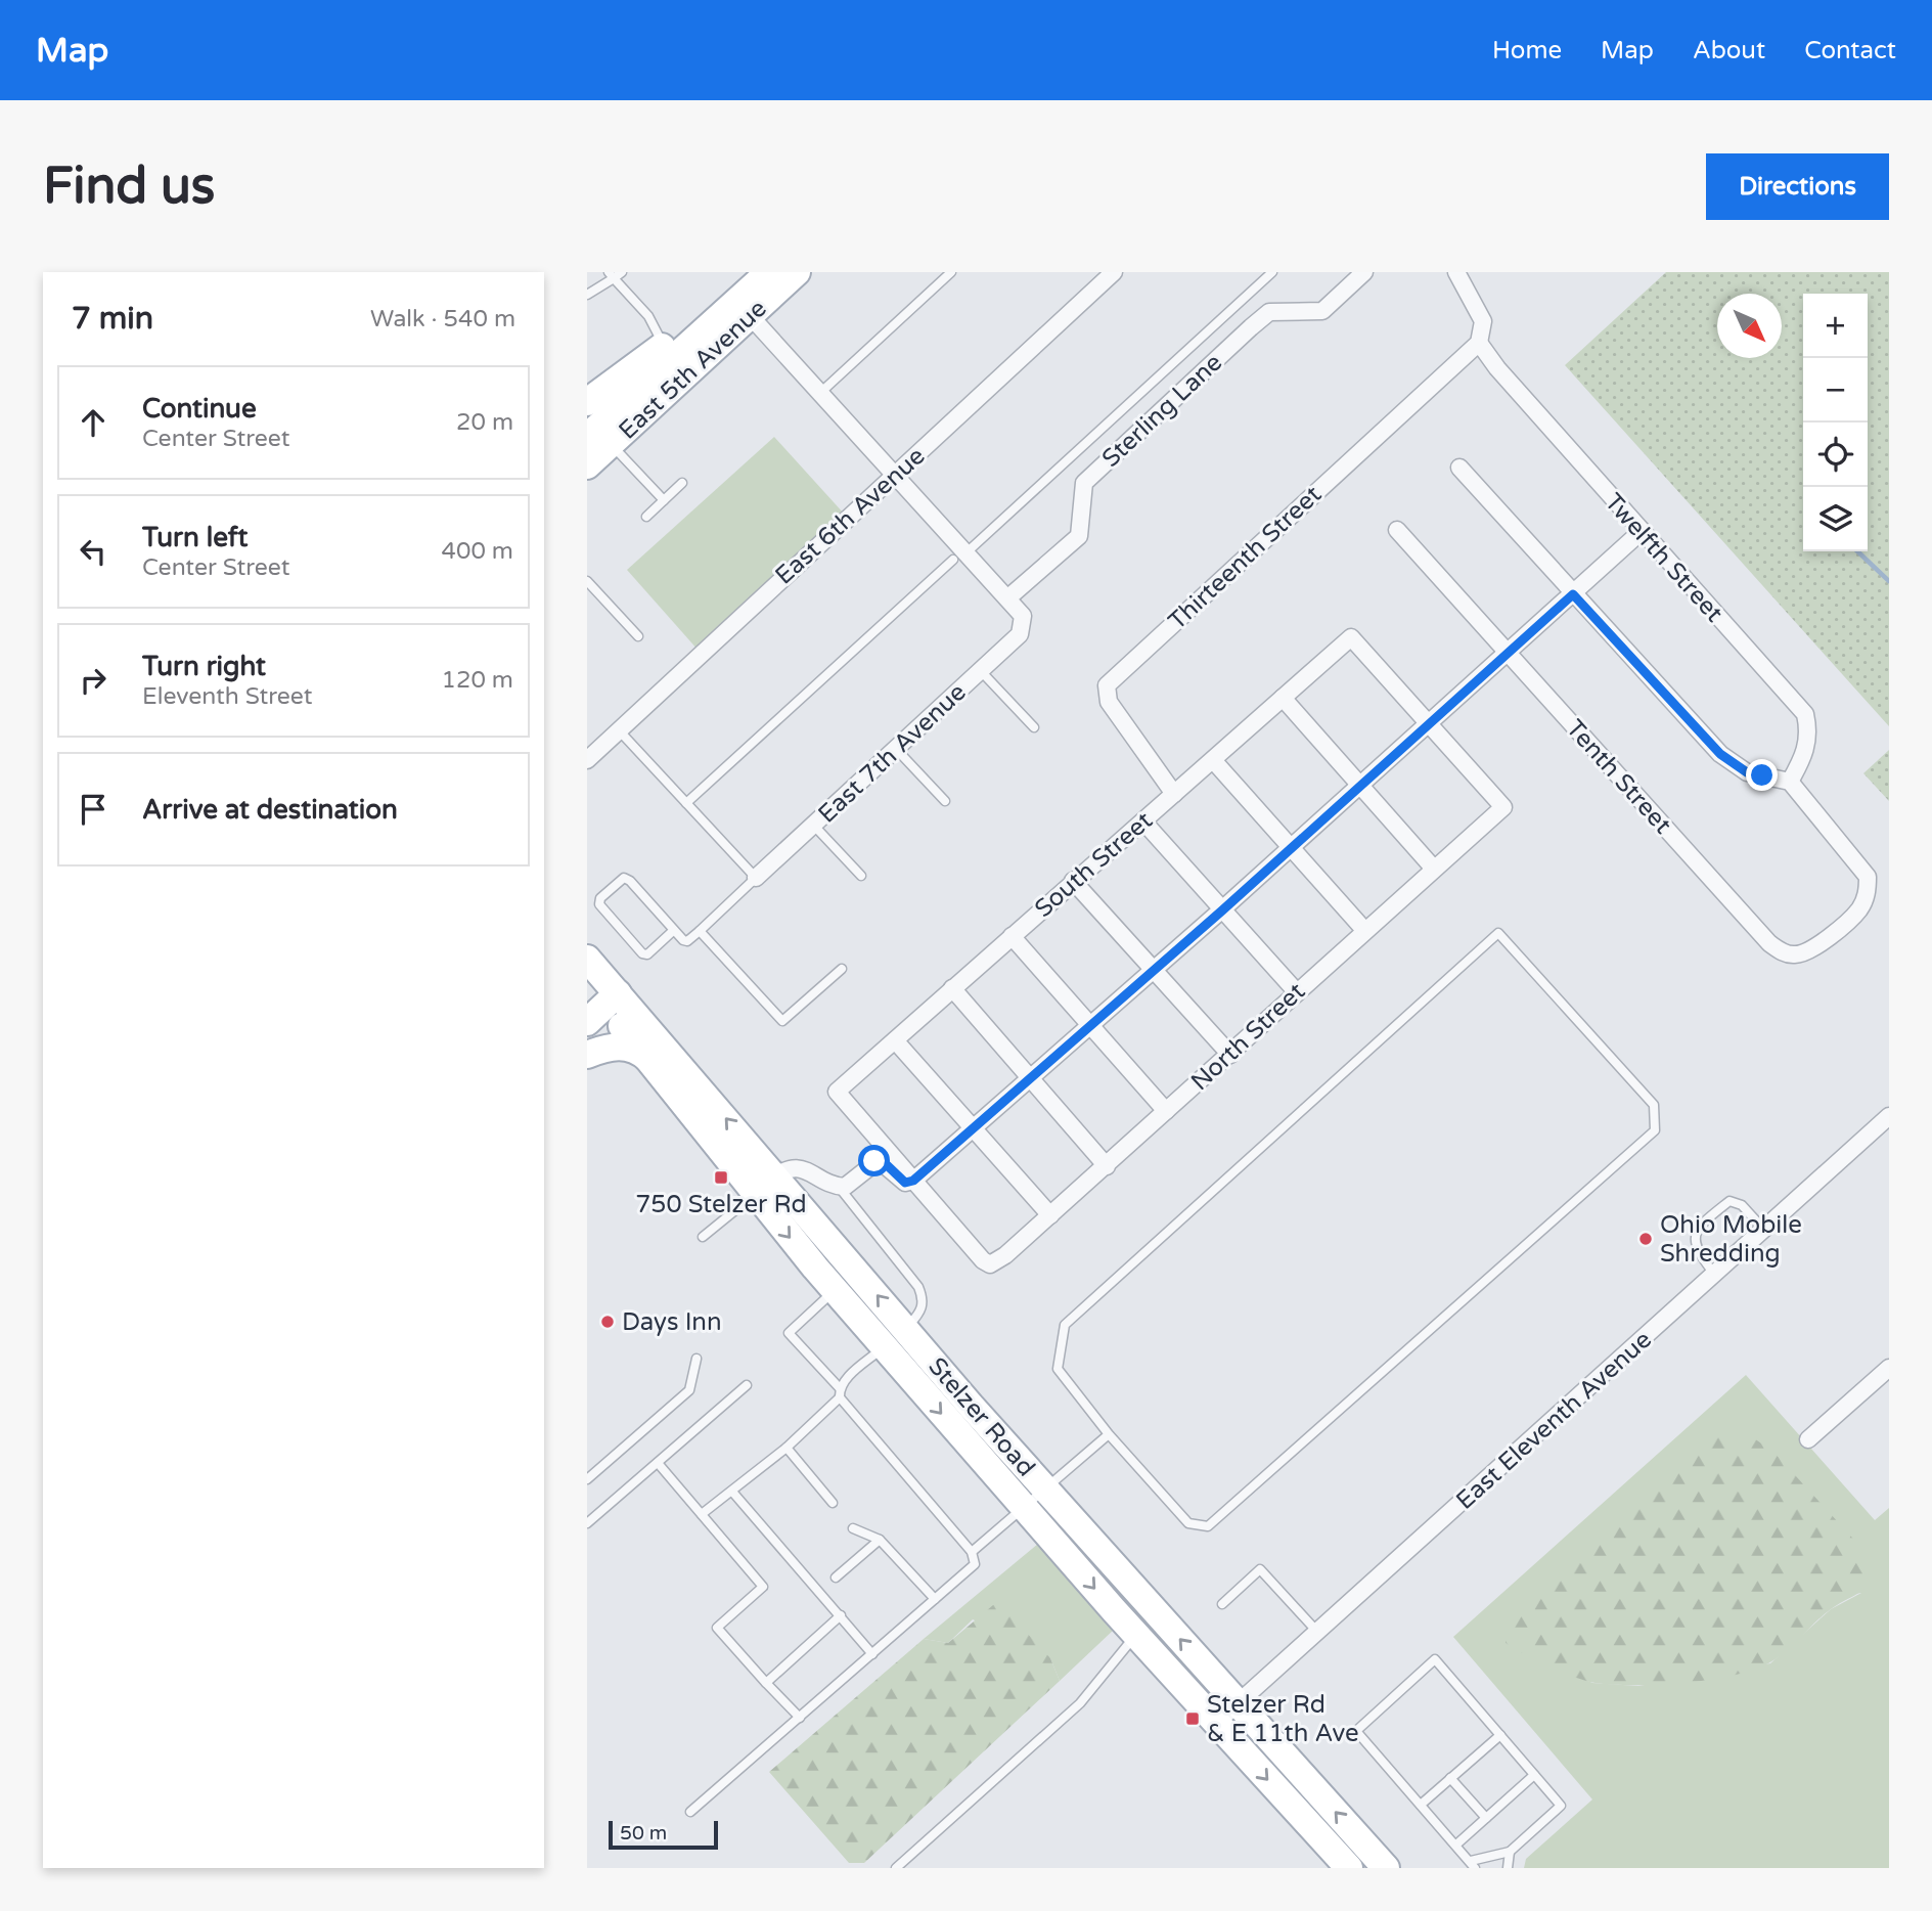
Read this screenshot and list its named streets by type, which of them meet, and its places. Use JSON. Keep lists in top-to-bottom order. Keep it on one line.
{"streets":{"main road":["East 5th Avenue","Stelzer Road"],"street":["Sterling Lane","East 6th Avenue","Thirteenth Street","Twelfth Street","East 7th Avenue","Tenth Street","South Street","North Street","East Eleventh Avenue"]},"crossings":[["Sterling Lane","East 7th Avenue"],["Thirteenth Street","Twelfth Street"],["Thirteenth Street","South Street"],["Twelfth Street","Tenth Street"],["South Street","North Street"],["Stelzer Road","East Eleventh Avenue"]],"places":{"transit":["750 Stelzer Rd","Stelzer Rd & E 11th Ave"],"other":["Ohio Mobile Shredding","Days Inn"]},"scale_bar":"50 m","north":"bottom right","page":{"header":"Map","nav":["Home","Map","About","Contact"],"buttons":"Directions","title":"Find us","heading":["7 min","Walk · 540 m"],"map_buttons":["+","−"],"list":[["Continue","Center Street","20 m"],["Turn left","Center Street","400 m"],["Turn right","Eleventh Street","120 m"],"Arrive at destination"],"scale":"50 m"}}
